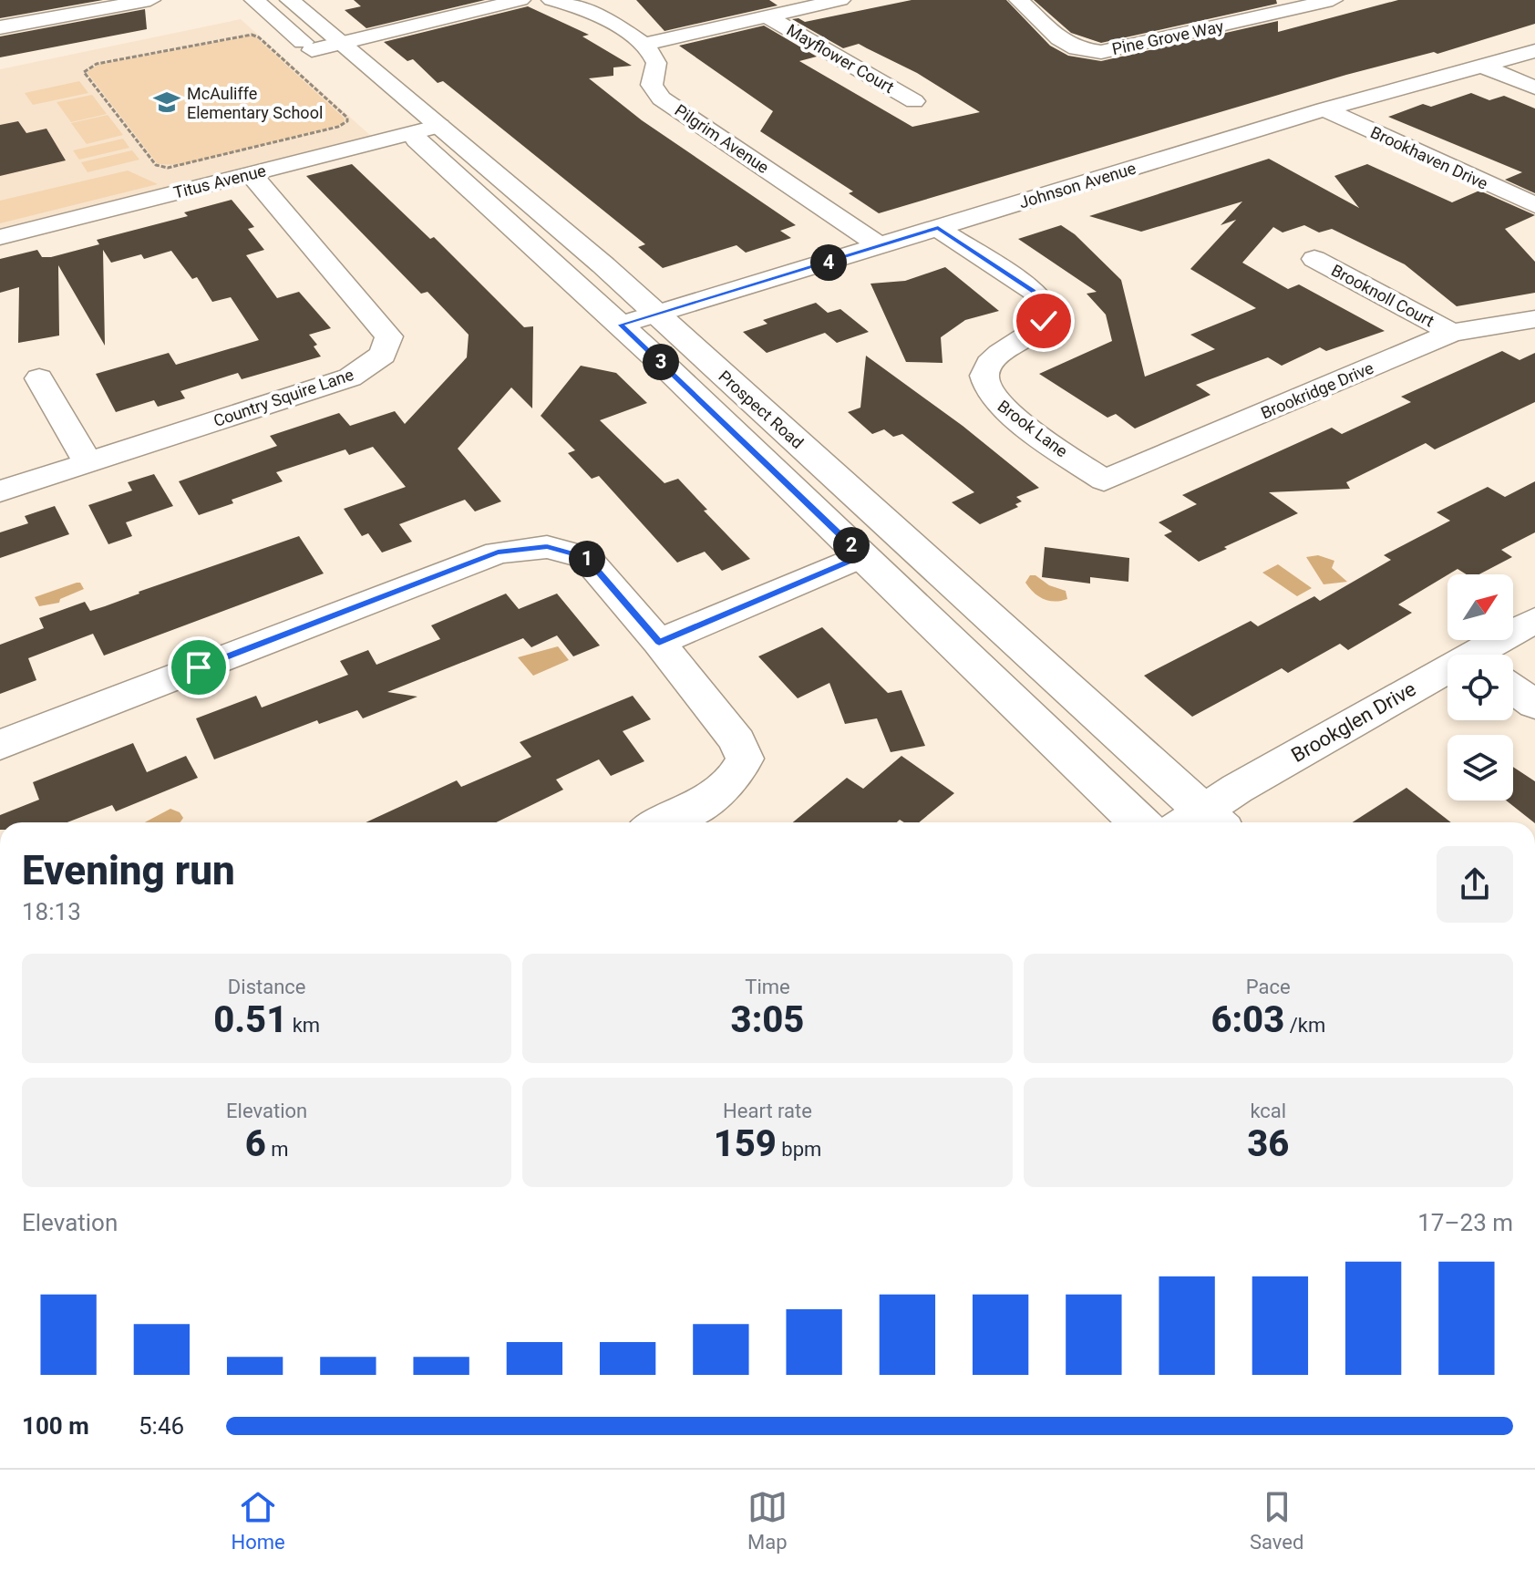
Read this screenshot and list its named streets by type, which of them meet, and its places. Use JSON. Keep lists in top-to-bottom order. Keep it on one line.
{"streets":{"main road":["Prospect Road"],"street":["Pine Grove Way","Mayflower Court","Pilgrim Avenue","Brookhaven Drive","Titus Avenue","Johnson Avenue","Brooknoll Court","Brookridge Drive","Country Squire Lane","Brook Lane","Brookglen Drive"]},"crossings":[["Pilgrim Avenue","Johnson Avenue"],["Brookhaven Drive","Johnson Avenue"],["Titus Avenue","Country Squire Lane"],["Titus Avenue","Prospect Road"],["Johnson Avenue","Prospect Road"],["Johnson Avenue","Brook Lane"],["Brooknoll Court","Brookridge Drive"],["Brookridge Drive","Brook Lane"]],"places":{"school or university":["McAuliffe Elementary School"]},"north":"top right","page":{"pins":["4","3","2","1"],"heading":["Evening run","18:13"],"stats":[["Distance","0.51 km"],["Time","3:05"],["Pace","6:03 /km"],["Elevation","6 m"],["Heart rate","159 bpm"],["kcal","36"]],"chart":["Elevation","17–23 m"],"list":[{"name":"100 m","note":"5:46"}],"tabs":["Home","Map","Saved"]}}
